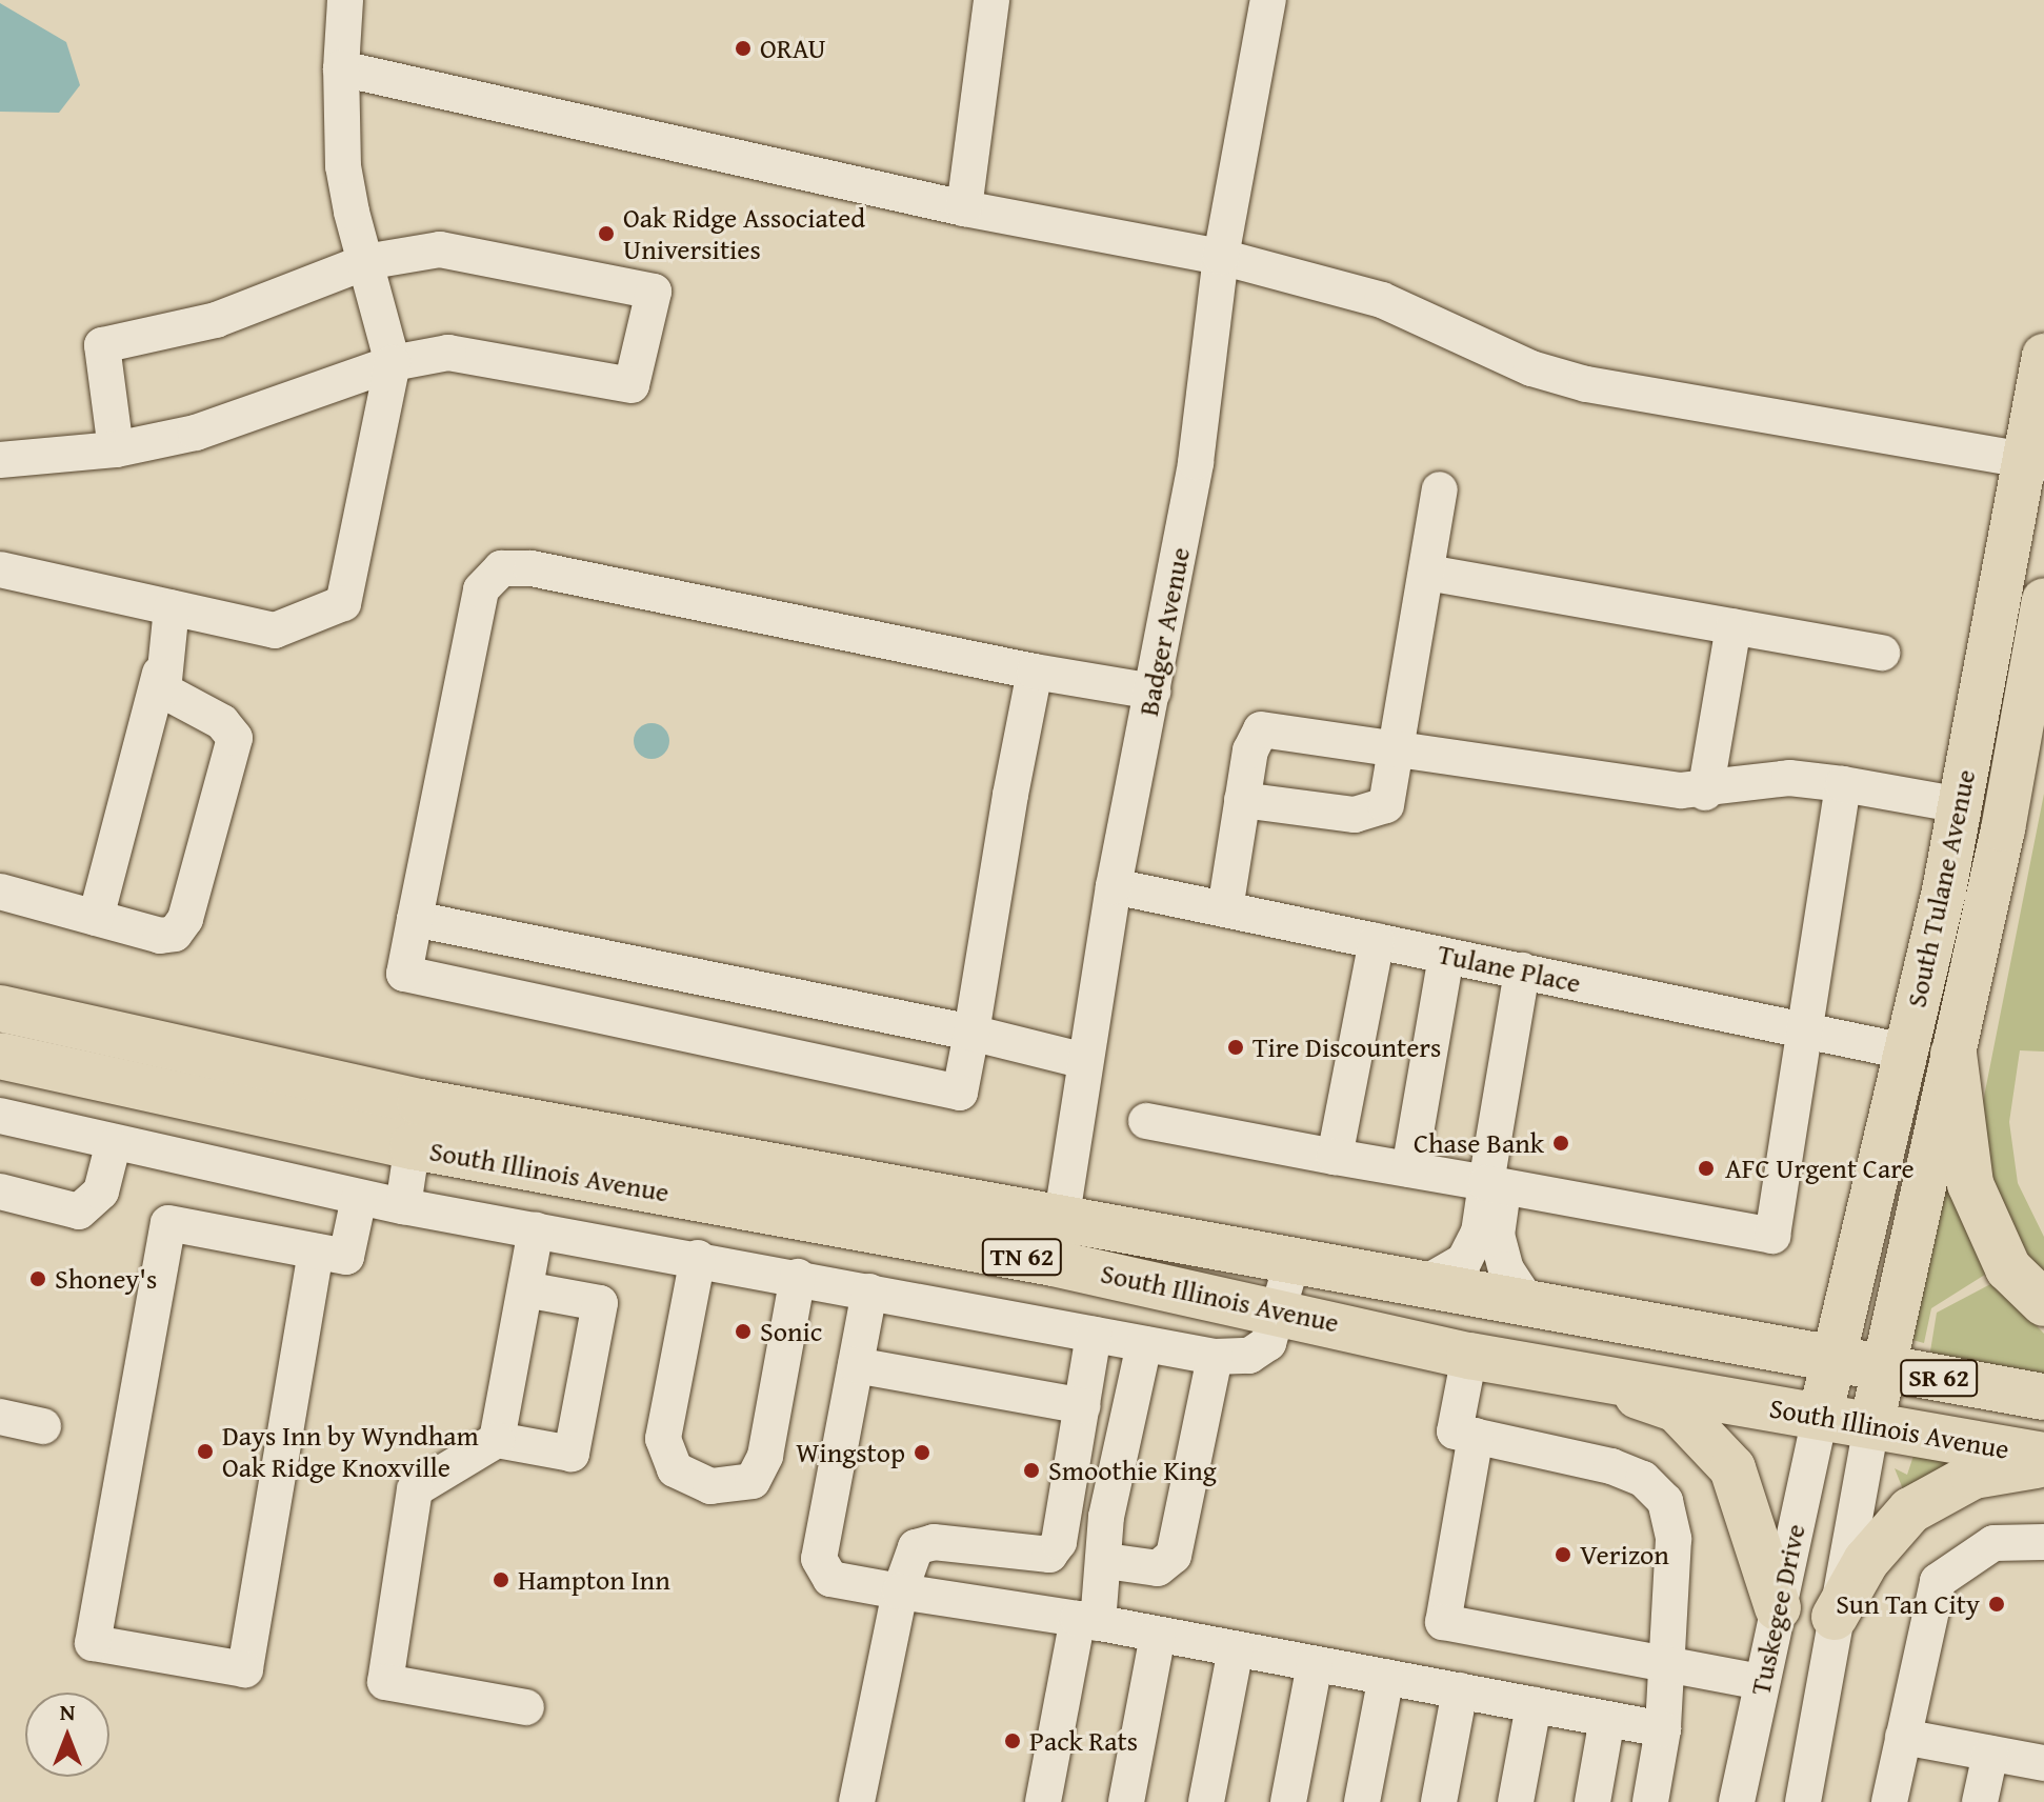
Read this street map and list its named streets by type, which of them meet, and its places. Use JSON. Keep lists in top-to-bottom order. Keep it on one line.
{"streets":{"highway":["South Illinois Avenue","TN 62","SR 62"],"main road":["South Tulane Avenue"],"street":["Badger Avenue","Tulane Place","Tuskegee Drive"]},"crossings":[["Badger Avenue","Tulane Place"],["Badger Avenue","South Illinois Avenue"],["South Tulane Avenue","Tulane Place"],["South Tulane Avenue","South Illinois Avenue"],["South Tulane Avenue","Tuskegee Drive"],["South Illinois Avenue","Tuskegee Drive"]],"places":["ORAU","Oak Ridge Associated Universities","Tire Discounters","Chase Bank","AFC Urgent Care","Shoney's","Sonic","Days Inn by Wyndham Oak Ridge Knoxville","Wingstop","Smoothie King","Verizon","Hampton Inn","Sun Tan City","Pack Rats"],"north":"top"}
